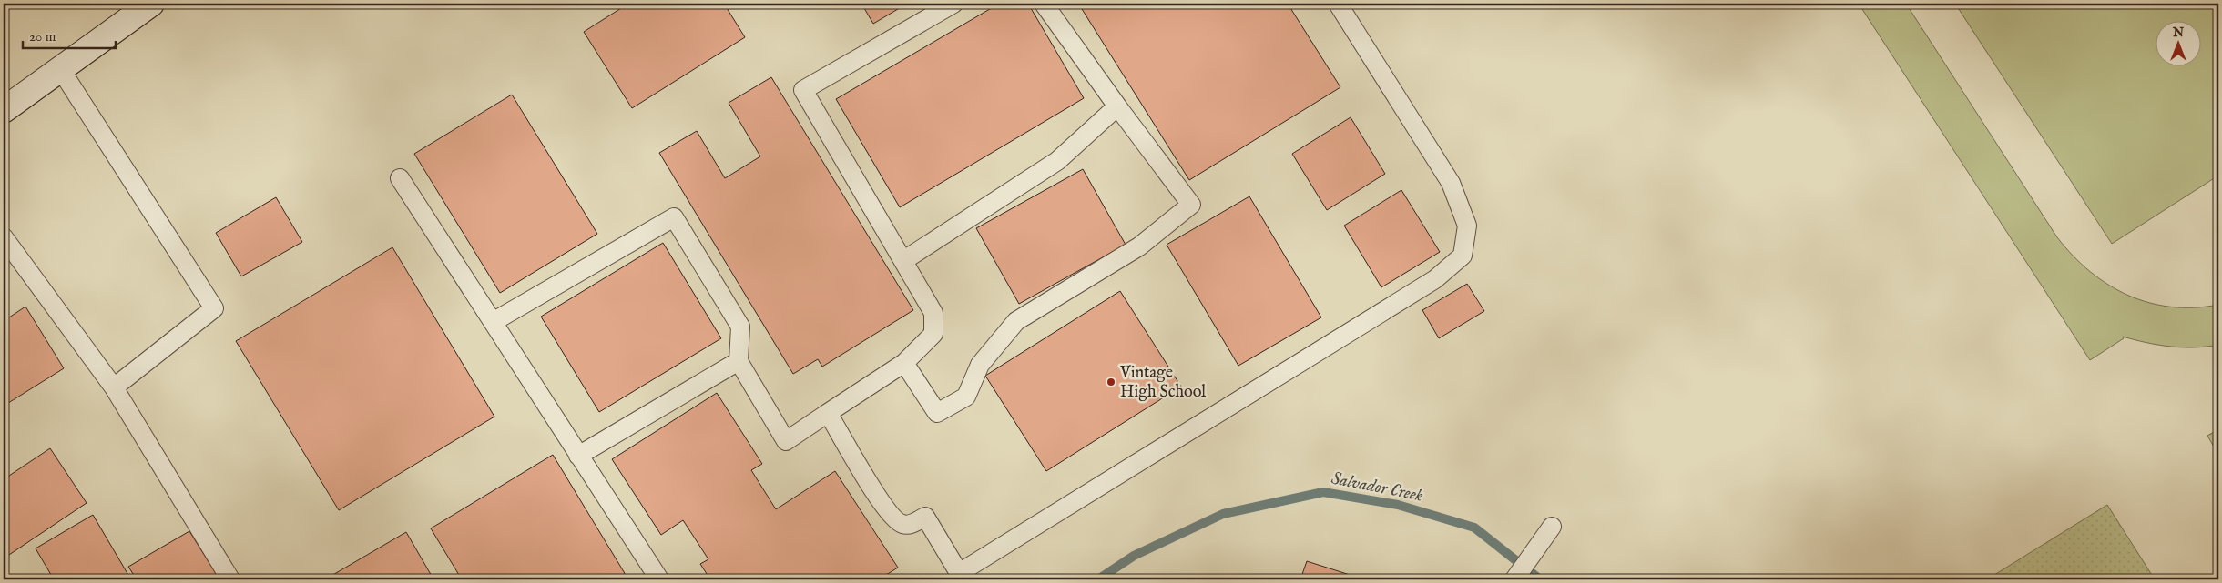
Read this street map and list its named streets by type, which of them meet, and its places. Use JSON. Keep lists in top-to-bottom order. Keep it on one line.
{"water":["Salvador Creek"],"places":["Vintage High School"],"scale_bar":"20 m","north":"top"}
